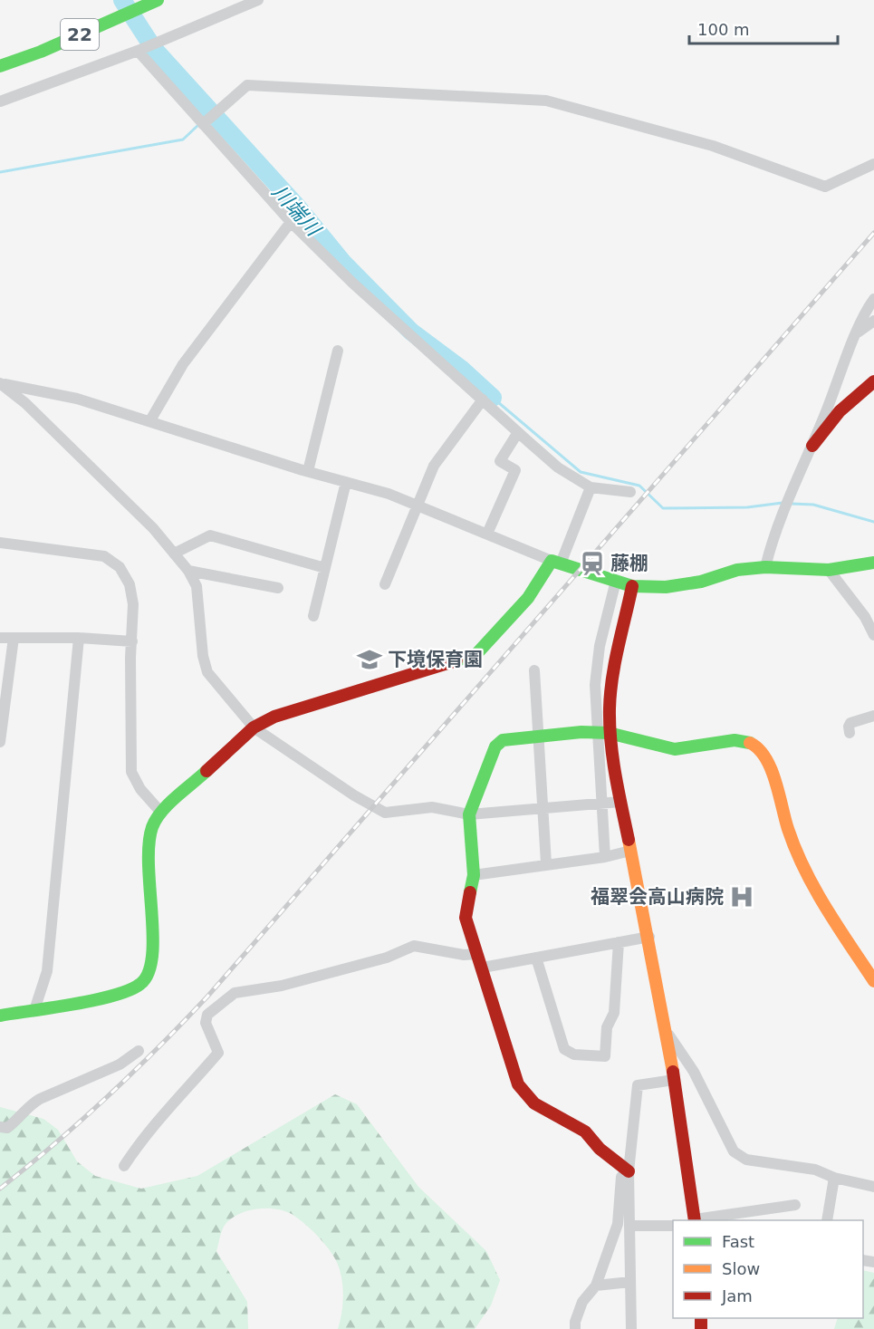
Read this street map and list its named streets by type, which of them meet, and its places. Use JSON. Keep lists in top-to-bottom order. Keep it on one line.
{"streets":{"street":["22"]},"water":["川端川"],"places":{"station":["藤棚"],"school or university":["下境保育園"],"hospital":["福翠会高山病院"]},"legend":["Fast","Slow","Jam"],"scale_bar":"100 m"}
